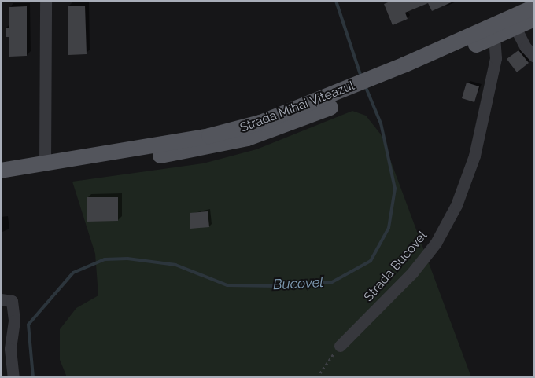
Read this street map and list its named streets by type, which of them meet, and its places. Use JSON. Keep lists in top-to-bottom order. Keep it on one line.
{"streets":{"main road":["Strada Mihai Viteazul"],"street":["Strada Bucovel"]},"crossings":[["Strada Mihai Viteazul","Strada Bucovel"]],"water":["Bucovel"]}
